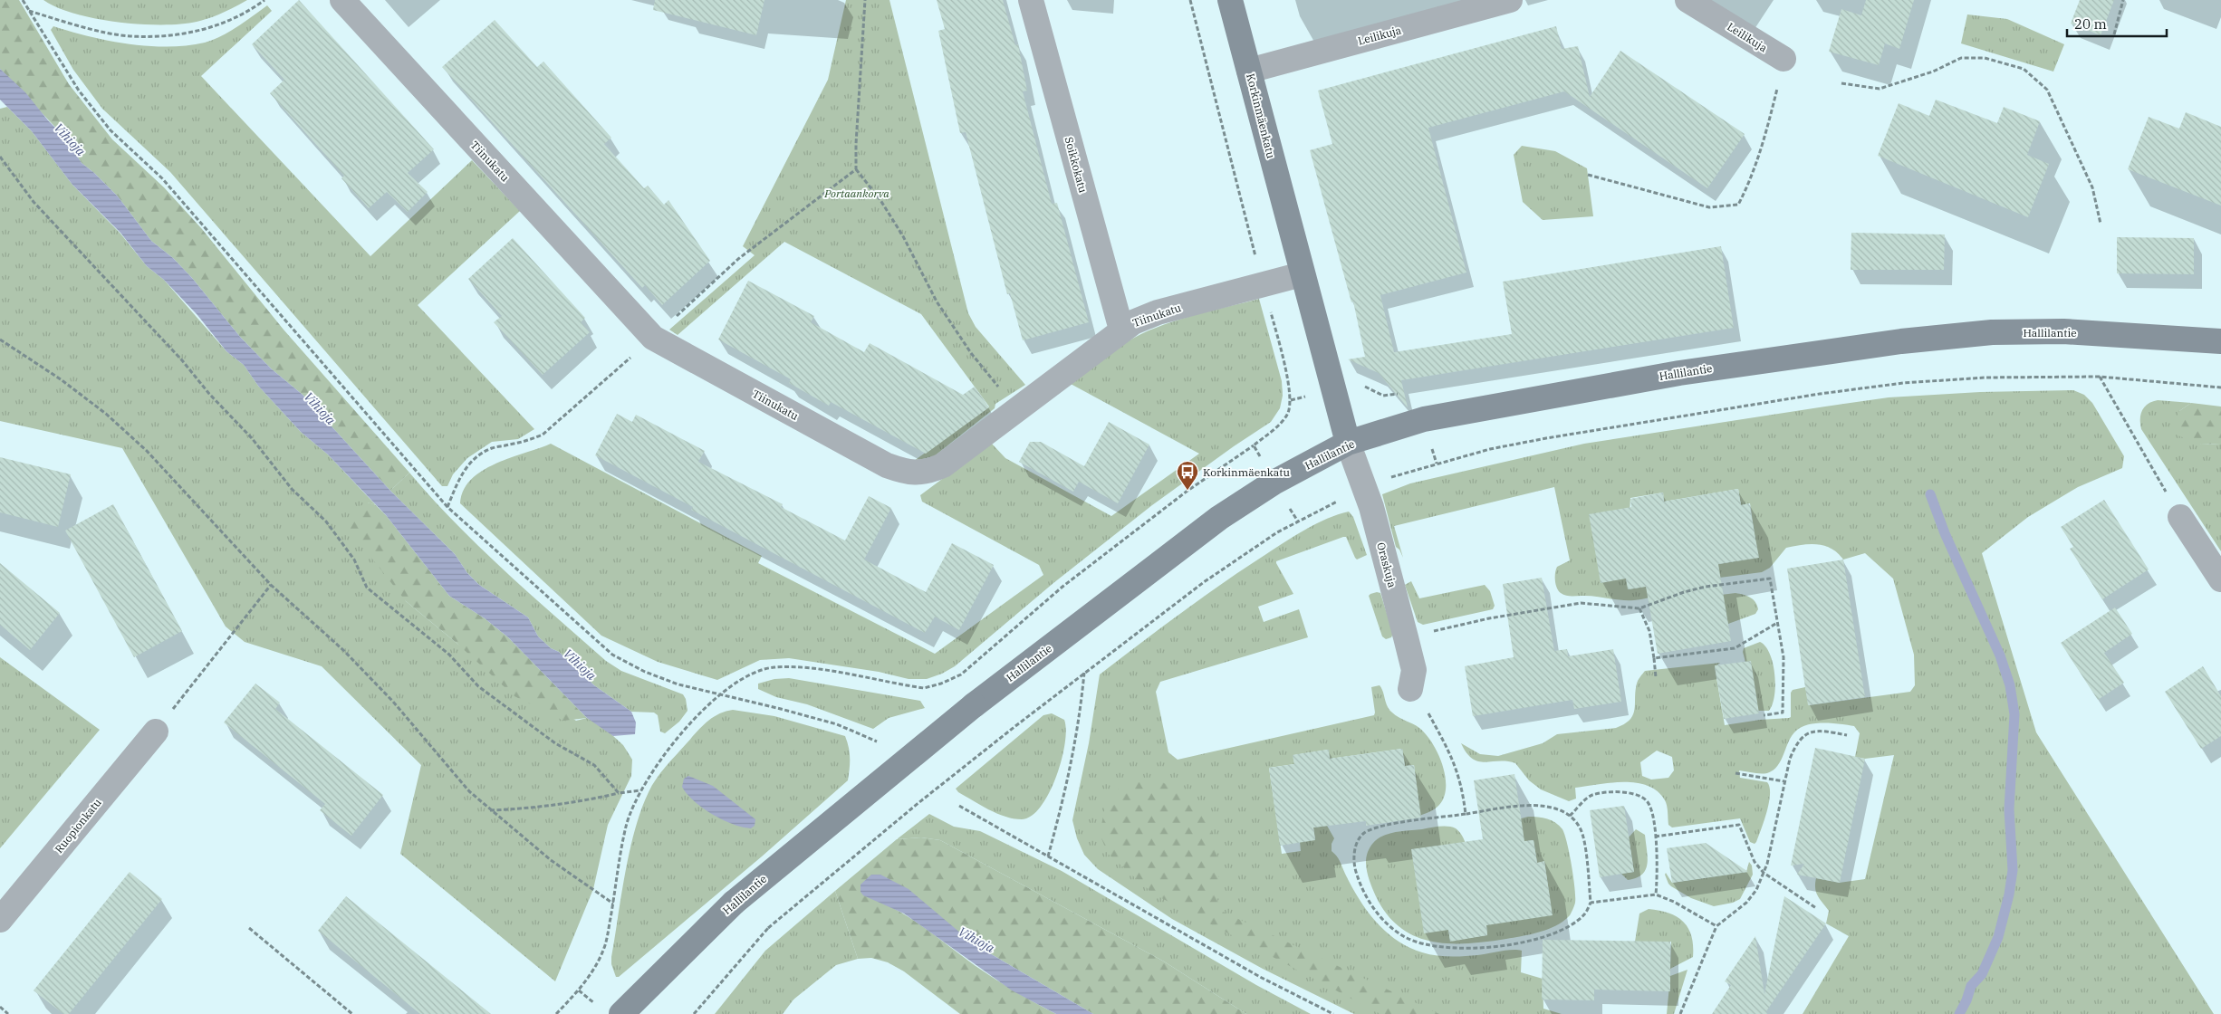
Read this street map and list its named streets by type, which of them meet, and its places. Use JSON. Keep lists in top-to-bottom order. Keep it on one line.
{"streets":{"main road":["Korkinmäenkatu","Hallilantie"],"street":["Leilikuja","Tiinukatu","Soikkokatu","Oraskuja","Ruopionkatu"]},"crossings":[["Leilikuja","Korkinmäenkatu"],["Korkinmäenkatu","Tiinukatu"],["Korkinmäenkatu","Hallilantie"],["Korkinmäenkatu","Oraskuja"],["Tiinukatu","Soikkokatu"],["Hallilantie","Oraskuja"]],"water":["Vihioja"],"parks":["Portaankorva"],"places":{"bus stop":["Korkinmäenkatu"]},"scale_bar":"20 m"}
